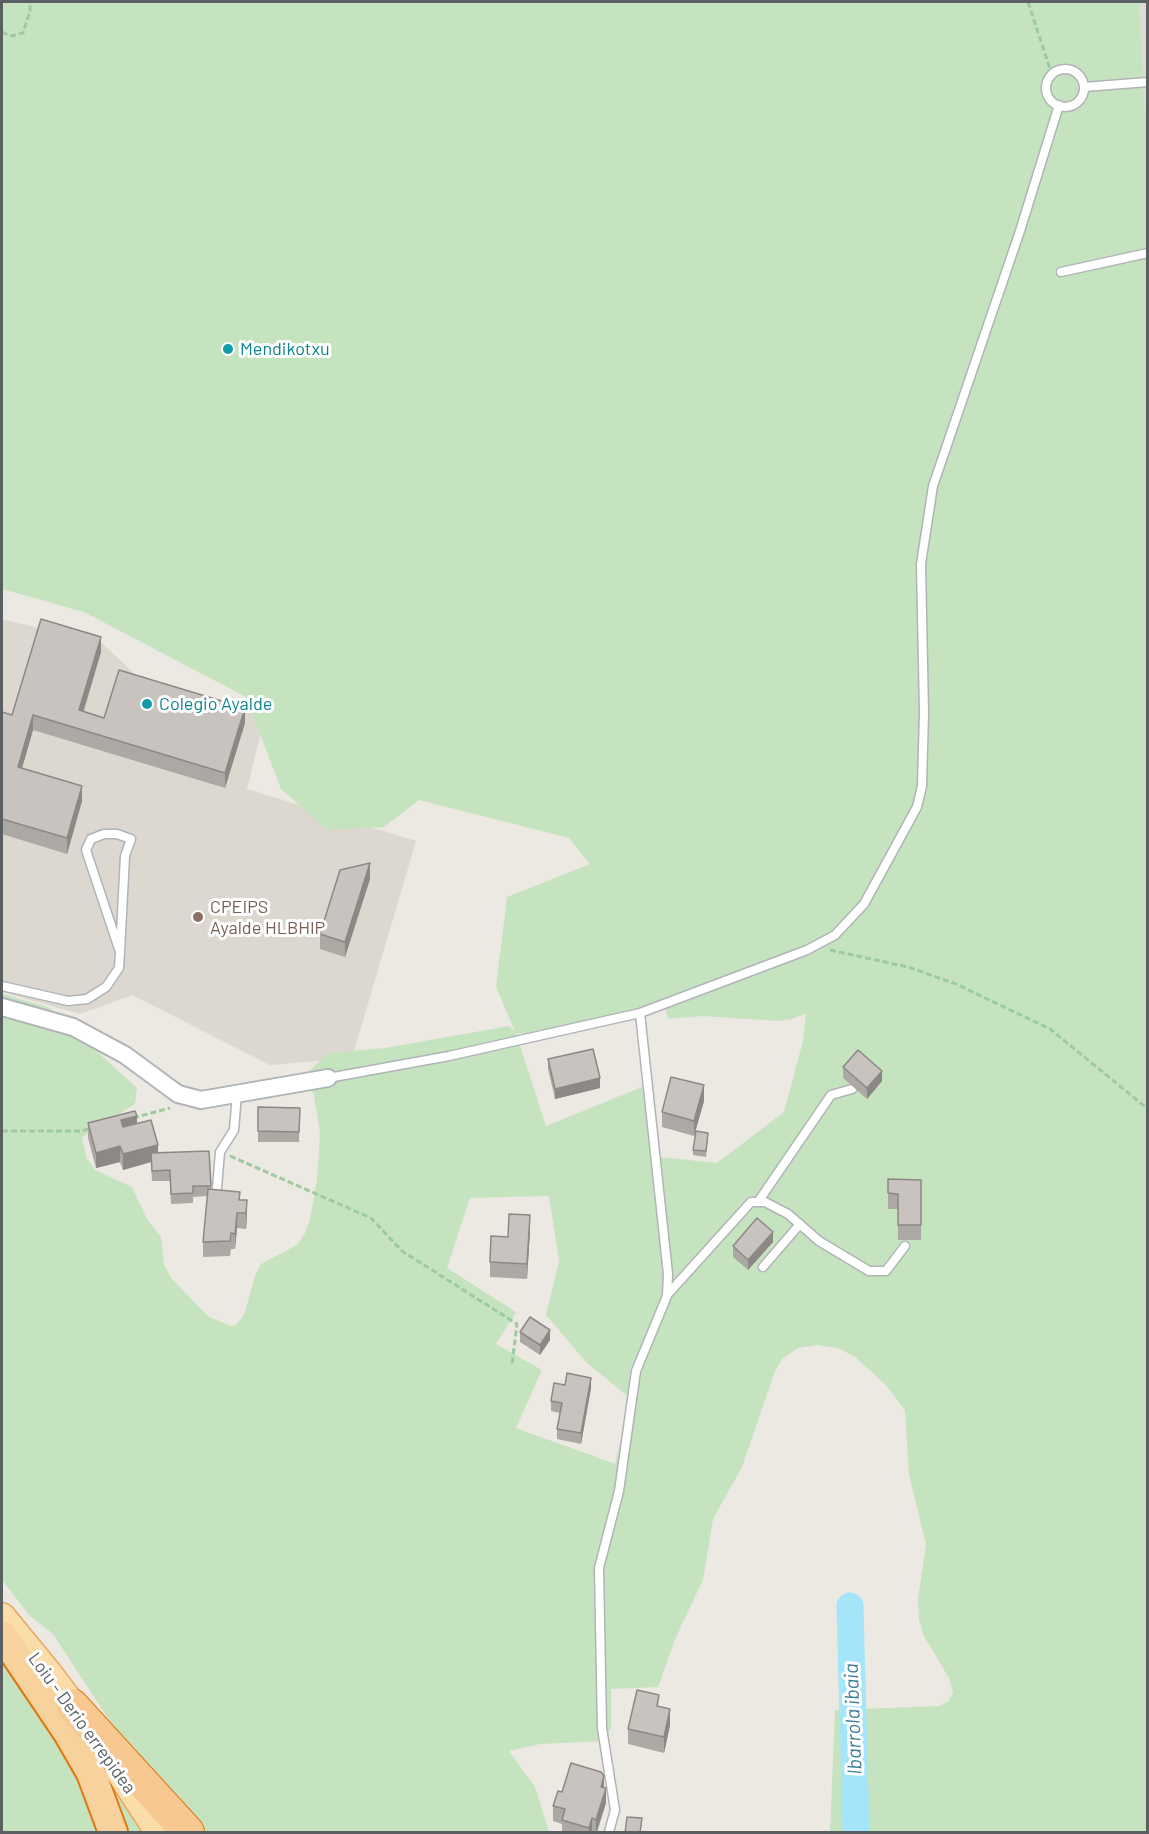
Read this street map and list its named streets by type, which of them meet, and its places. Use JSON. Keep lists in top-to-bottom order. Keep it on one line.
{"streets":{"main road":["Loiu - Derio errepidea"]},"water":["Ibarrola ibaia"],"places":["Mendikotxu","Colegio Ayalde","CPEIPS Ayalde HLBHIP"]}
